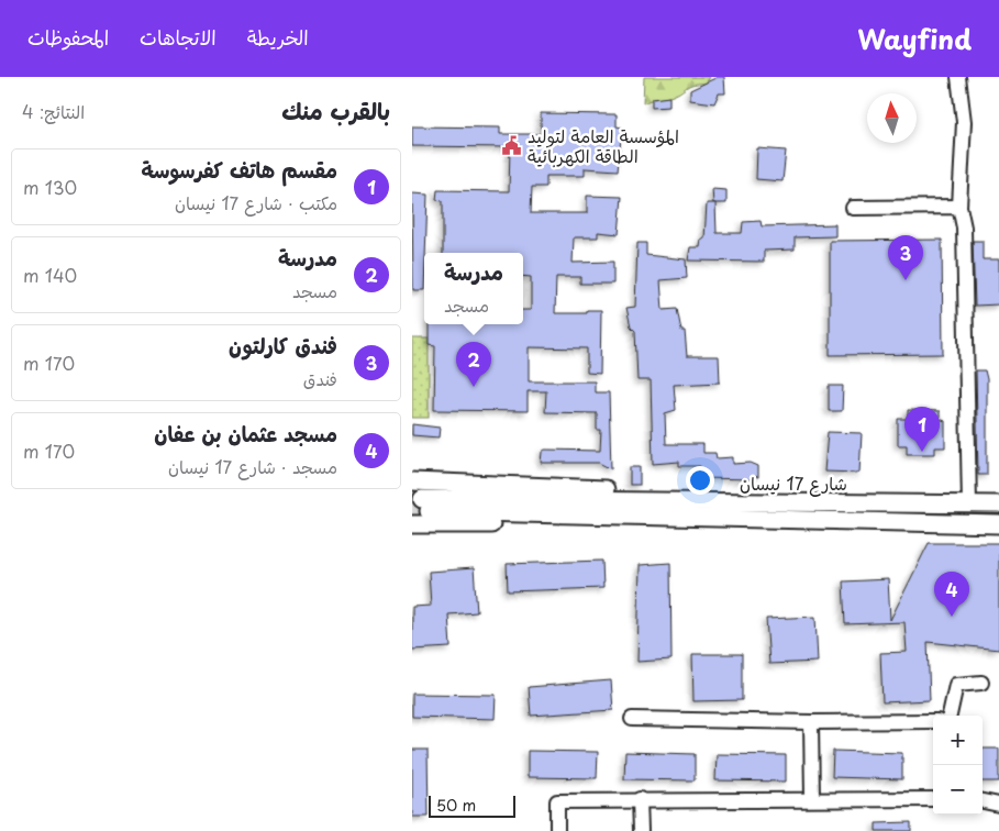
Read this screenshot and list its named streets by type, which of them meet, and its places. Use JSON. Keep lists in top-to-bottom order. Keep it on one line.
{"streets":{"main road":["شارع 17 نيسان"]},"places":{"public building":["المؤسسة العامة لتوليد الطاقة الكهربائية"]},"scale_bar":"50 m","north":"top","page":{"header":"Wayfind","nav":["الخريطة","الاتجاهات","المحفوظات"],"heading":["بالقرب منك","النتائج: 4"],"list":[{"mark":"1","name":"مقسم هاتف كفرسوسة","note":"مكتب · شارع 17 نيسان","value":"130 m"},{"mark":"2","name":"مدرسة","note":"مسجد","value":"140 m"},{"mark":"3","name":"فندق كارلتون","note":"فندق","value":"170 m"},{"mark":"4","name":"مسجد عثمان بن عفان","note":"مسجد · شارع 17 نيسان","value":"170 m"}],"pins":["3","2","1","4"],"popup":["مدرسة","مسجد"],"map_buttons":["+","−"],"scale":"50 m"}}
